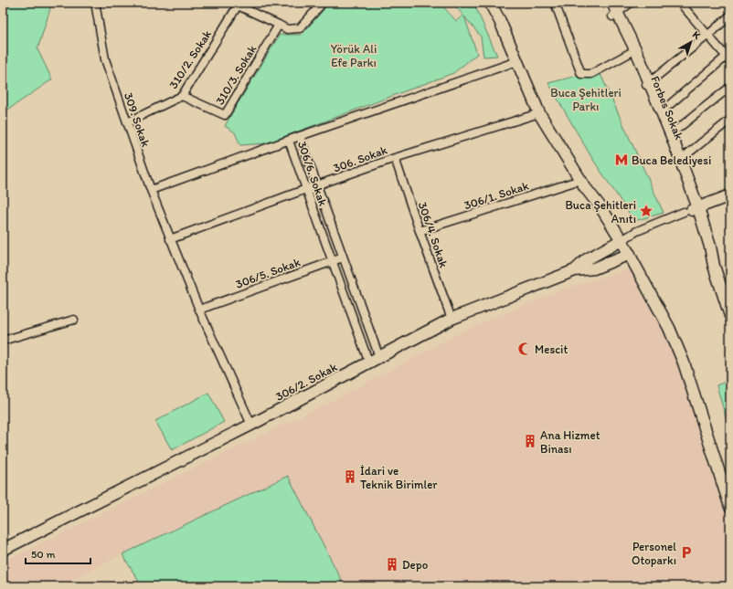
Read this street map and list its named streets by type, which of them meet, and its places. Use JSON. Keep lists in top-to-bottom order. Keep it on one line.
{"streets":{"main road":["Forbes Sokak","306/2. Sokak"],"street":["310/2. Sokak","310/3. Sokak","309. Sokak","306. Sokak","306/6. Sokak","306/1. Sokak","306/4. Sokak","306/5. Sokak"]},"crossings":[["310/2. Sokak","310/3. Sokak"],["310/2. Sokak","309. Sokak"],["309. Sokak","306. Sokak"],["309. Sokak","306/5. Sokak"],["309. Sokak","306/2. Sokak"],["306. Sokak","306/6. Sokak"],["306. Sokak","306/4. Sokak"],["306/6. Sokak","306/5. Sokak"],["306/6. Sokak","306/2. Sokak"],["306/1. Sokak","306/4. Sokak"],["306/4. Sokak","306/2. Sokak"]],"parks":["Yörük Ali Efe Parkı","Buca Şehitleri Parkı"],"places":{"metro station":["Buca Belediyesi"],"place":["Buca Şehitleri Anıtı"],"mosque":["Mescit"],"building":["Ana Hizmet Binası","İdari ve Teknik Birimler","Depo"],"parking":["Personel Otoparkı"]},"scale_bar":"50 m","north":"top right"}
